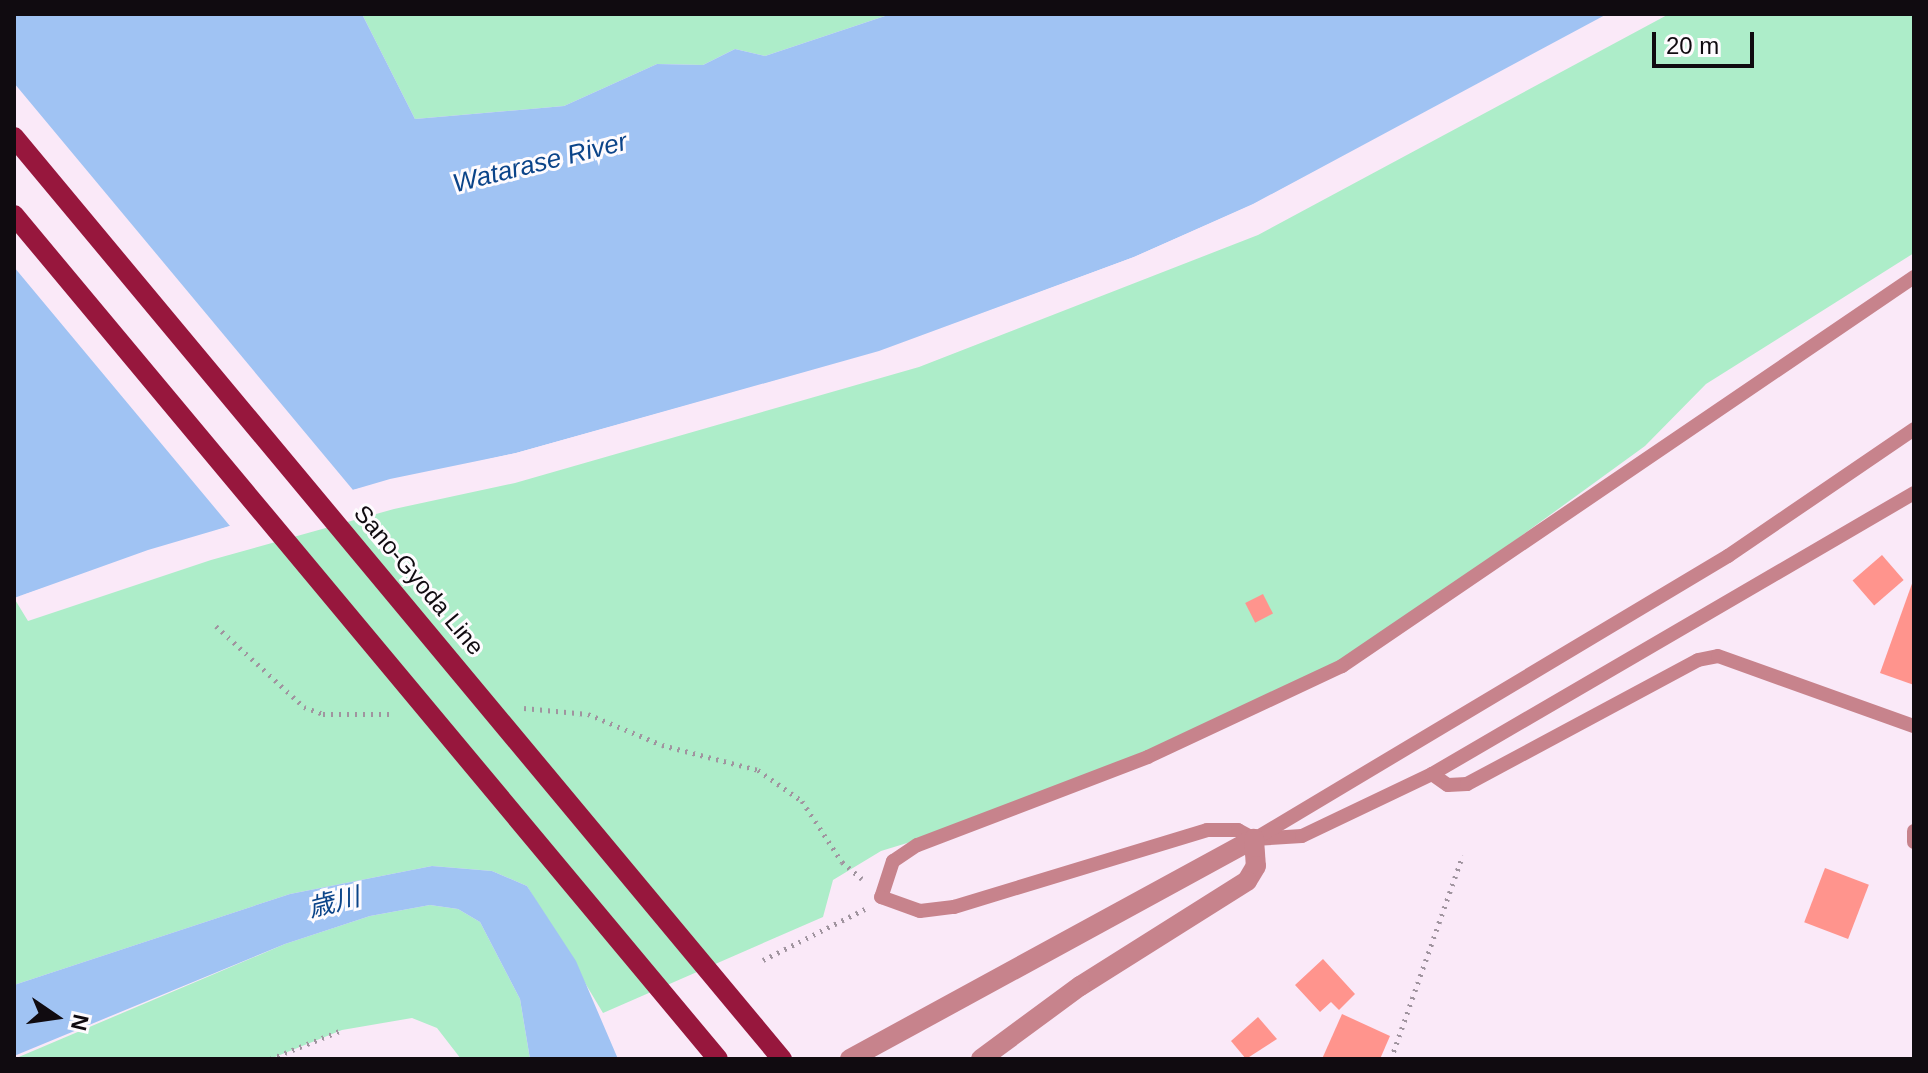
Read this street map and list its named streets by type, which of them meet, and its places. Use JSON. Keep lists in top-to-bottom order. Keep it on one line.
{"streets":{"main road":["Sano-Gyoda Line"]},"water":["Watarase River","歳川"],"scale_bar":"20 m","north":"right"}
